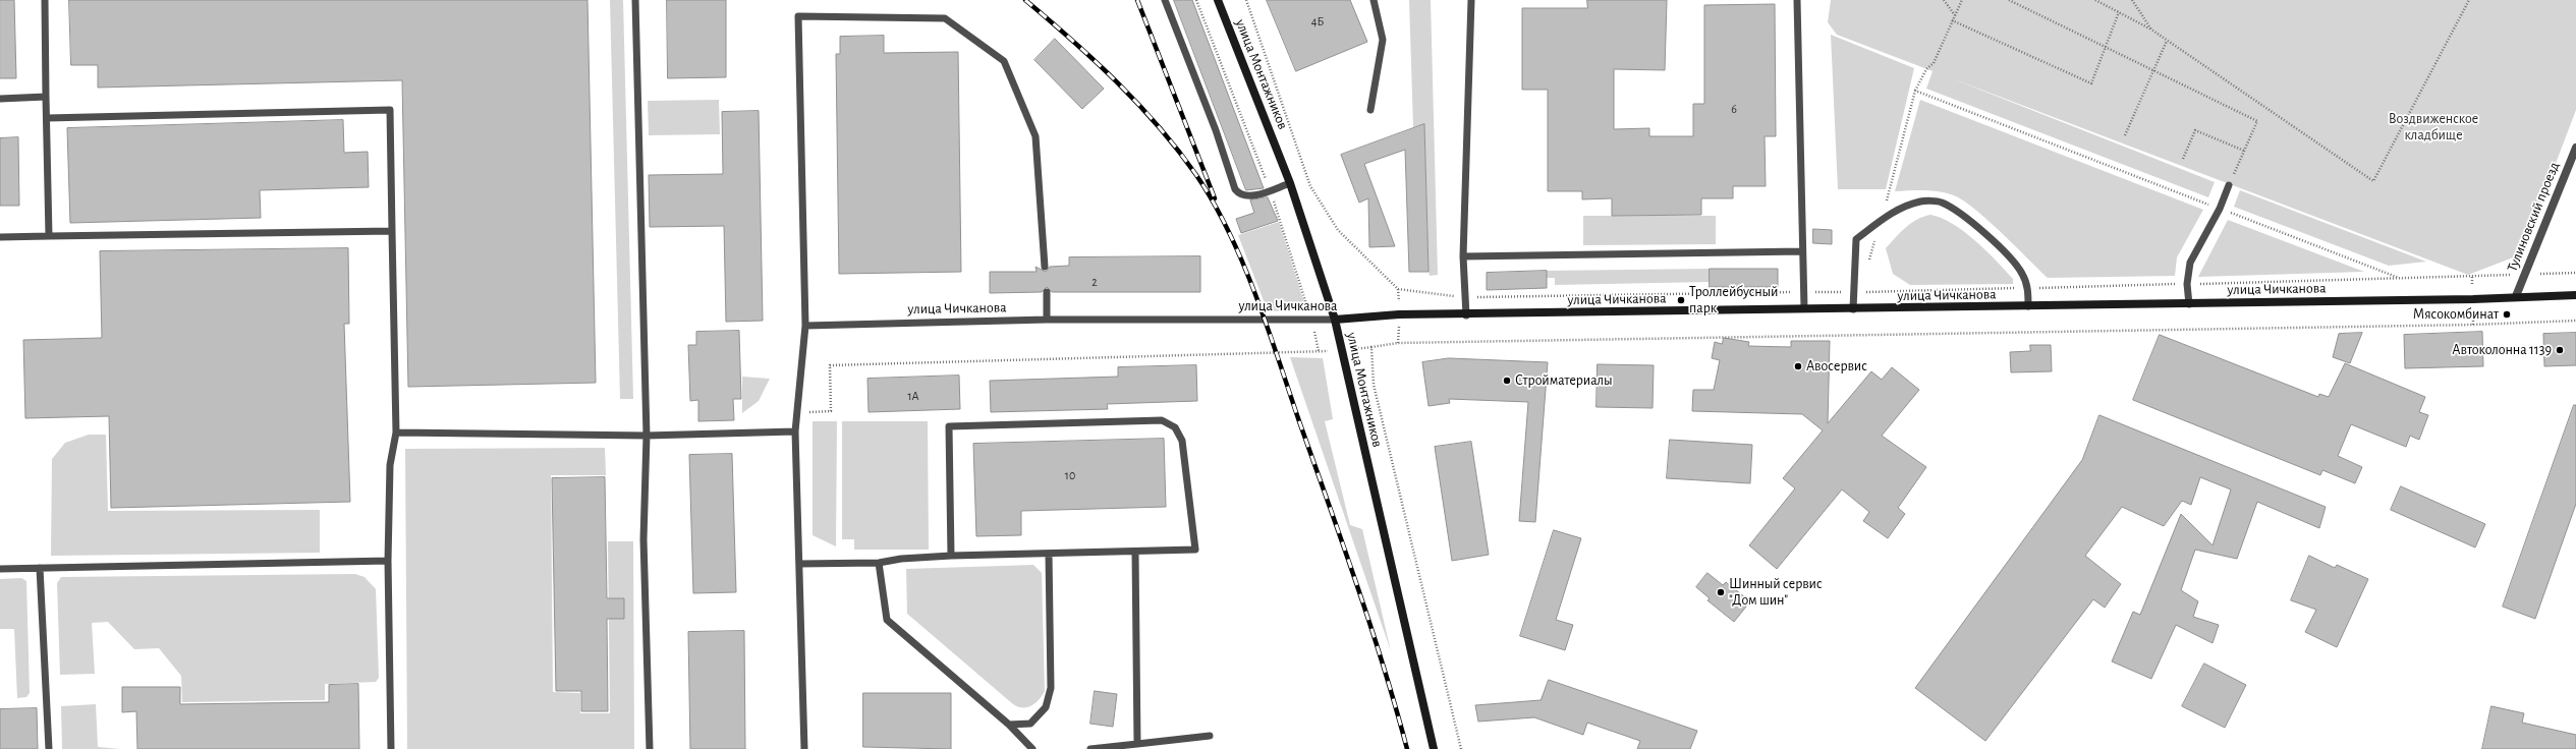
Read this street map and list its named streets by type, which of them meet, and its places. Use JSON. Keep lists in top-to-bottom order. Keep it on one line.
{"streets":{"main road":["улица Монтажников","улица Чичканова"],"street":["Тулиновский проезд"]},"crossings":[["улица Монтажников","улица Чичканова"],["Тулиновский проезд","улица Чичканова"]],"parks":["Воздвиженское кладбище"],"places":["Троллейбусный парк","Мясокомбинат","Автоколонна 1139","Авосервис","Стройматериалы","Шинный сервис \"Дом шин\""],"house_numbers":["4Б","6","2","1А","10"]}
